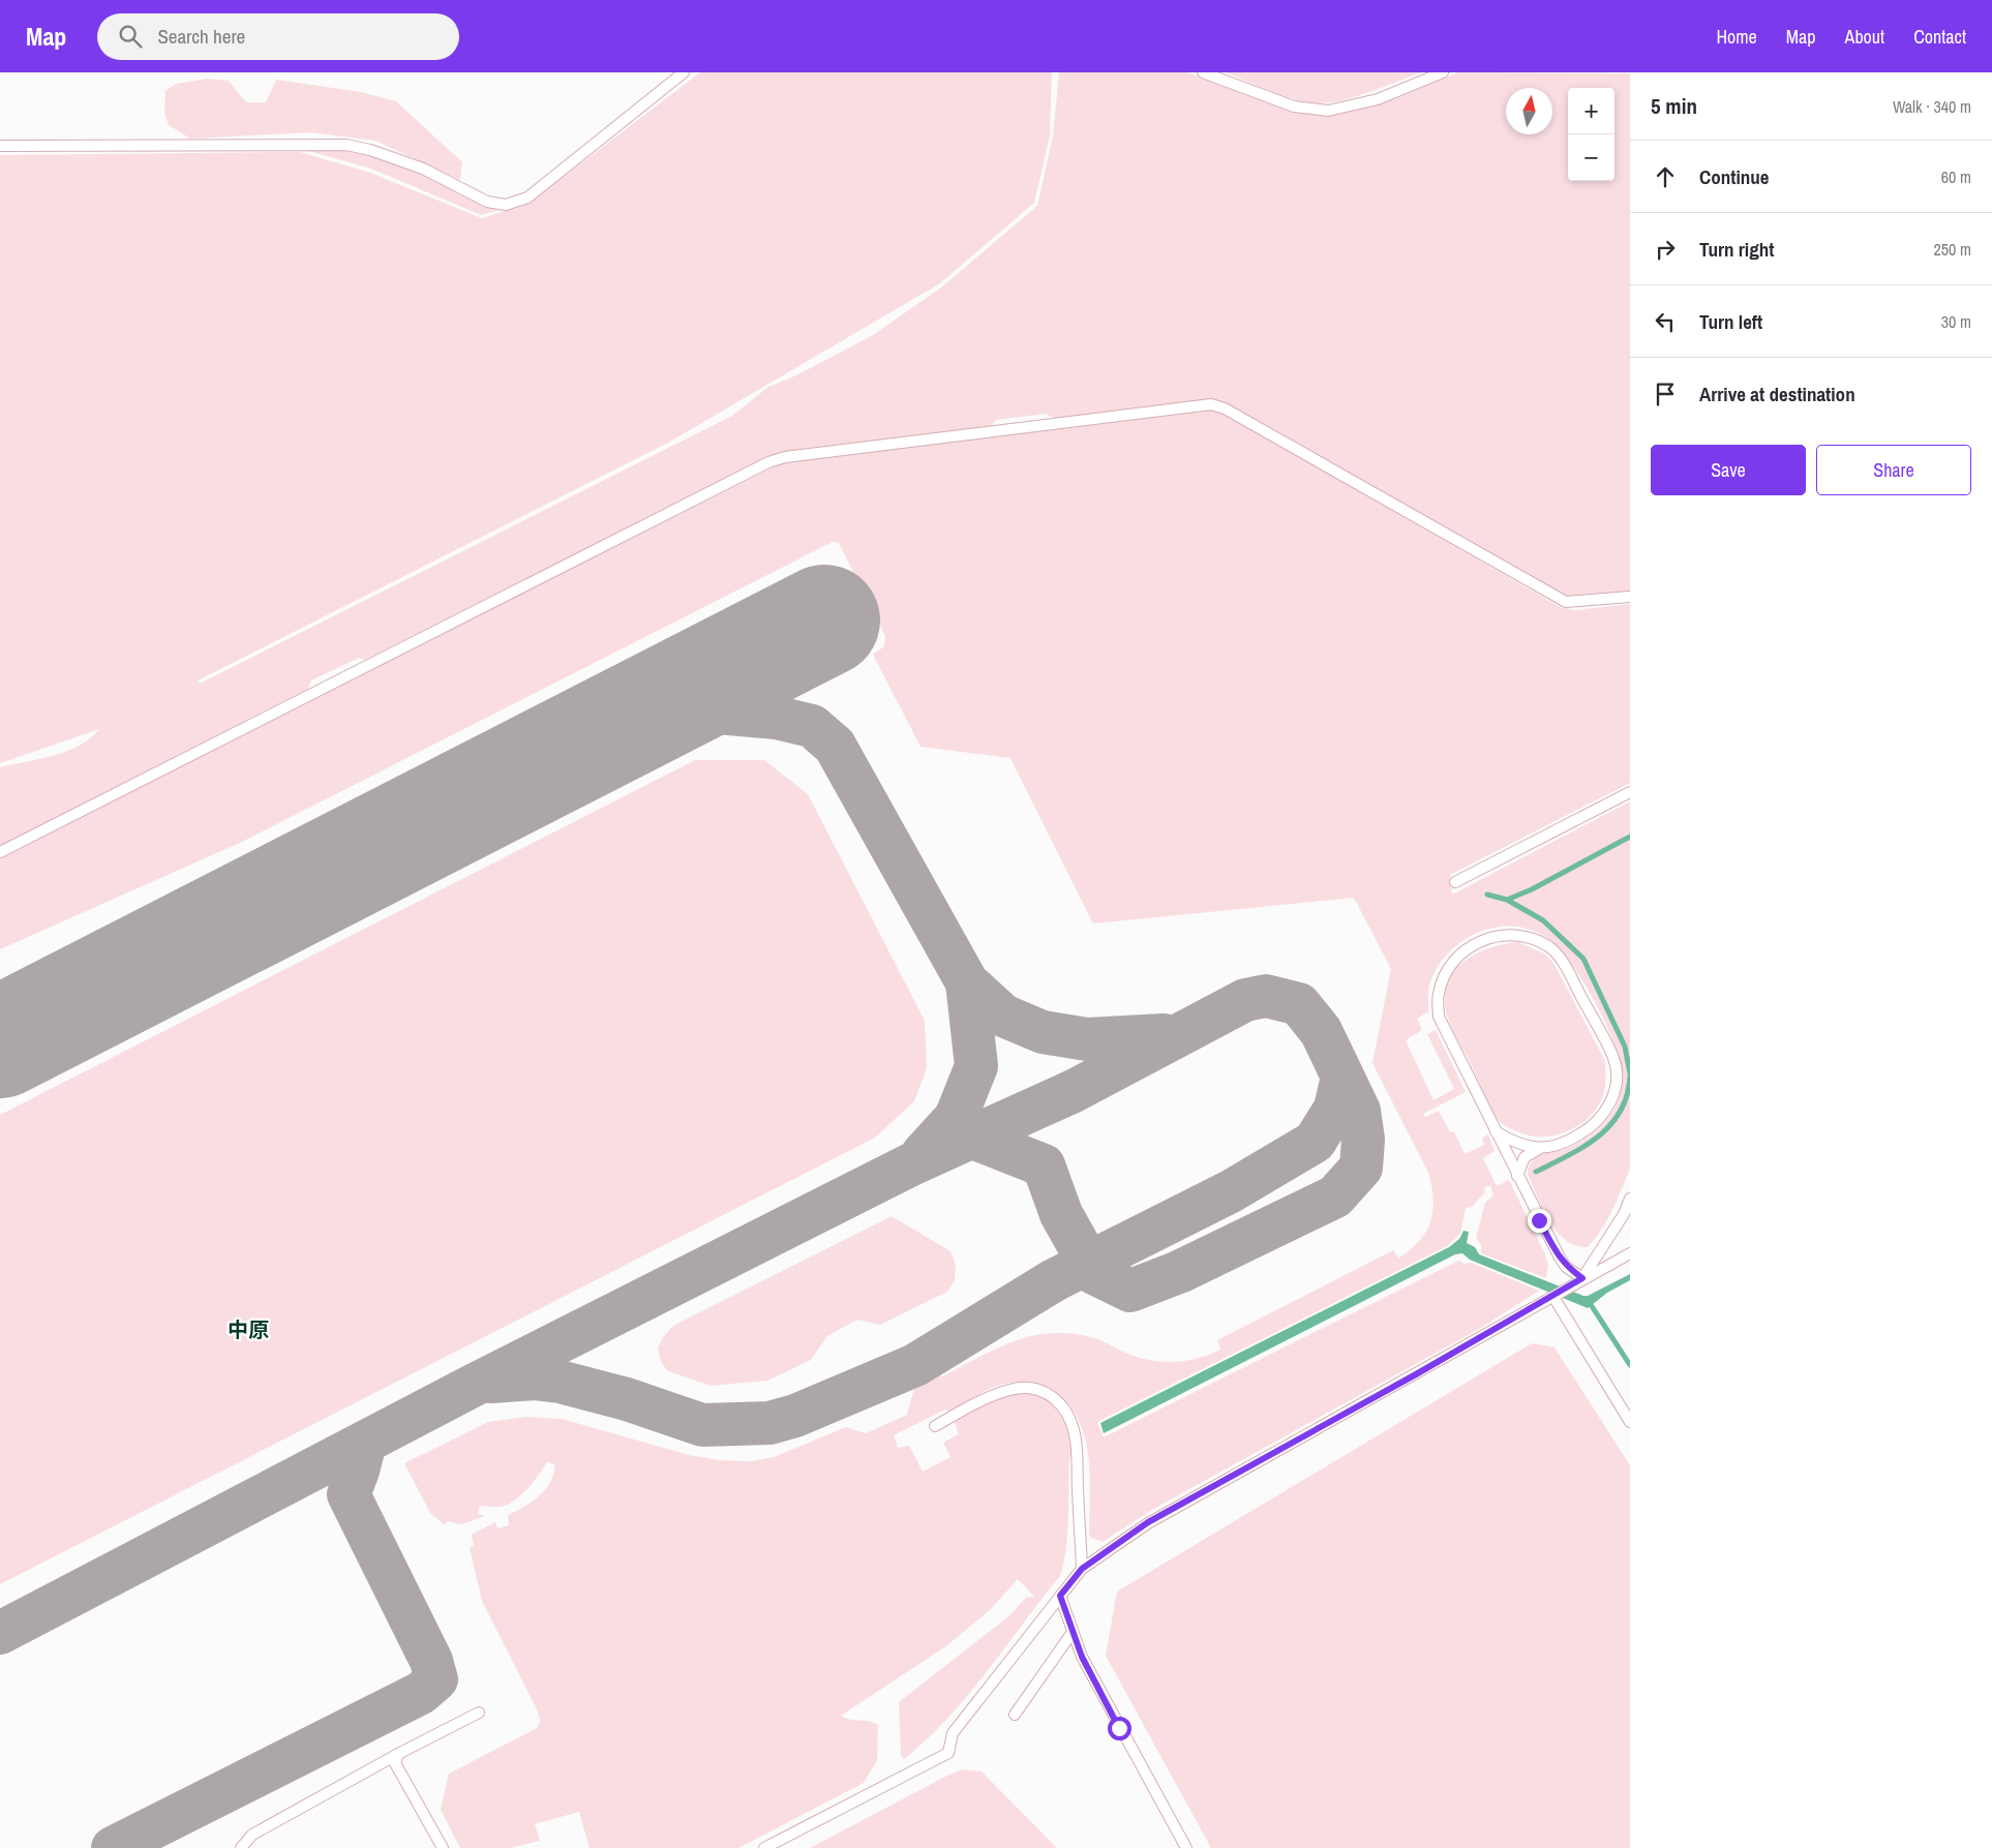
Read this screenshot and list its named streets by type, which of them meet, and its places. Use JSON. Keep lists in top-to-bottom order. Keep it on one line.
{"districts":["中原"],"north":"top","page":{"header":"Map","search":"Search here","nav":["Home","Map","About","Contact"],"heading":["5 min","Walk · 340 m"],"map_buttons":["+","−"],"list":[["Continue","60 m"],["Turn right","250 m"],["Turn left","30 m"],"Arrive at destination"],"buttons":["Save","Share"]}}
